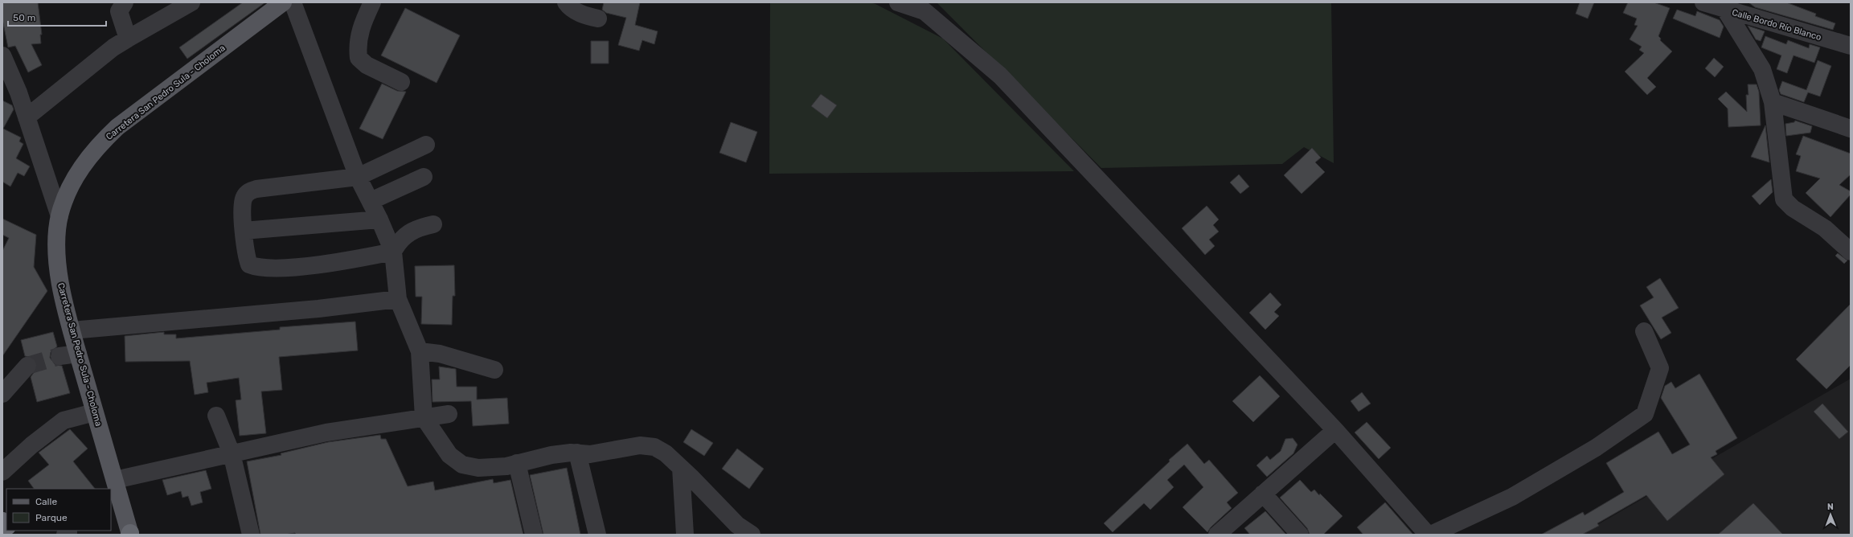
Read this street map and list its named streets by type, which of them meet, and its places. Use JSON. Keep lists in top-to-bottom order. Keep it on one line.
{"streets":{"main road":["Carretera San Pedro Sula - Choloma"],"street":["Calle Bordo Río Blanco"]},"legend":["Calle","Parque"],"scale_bar":"50 m","north":"top"}
